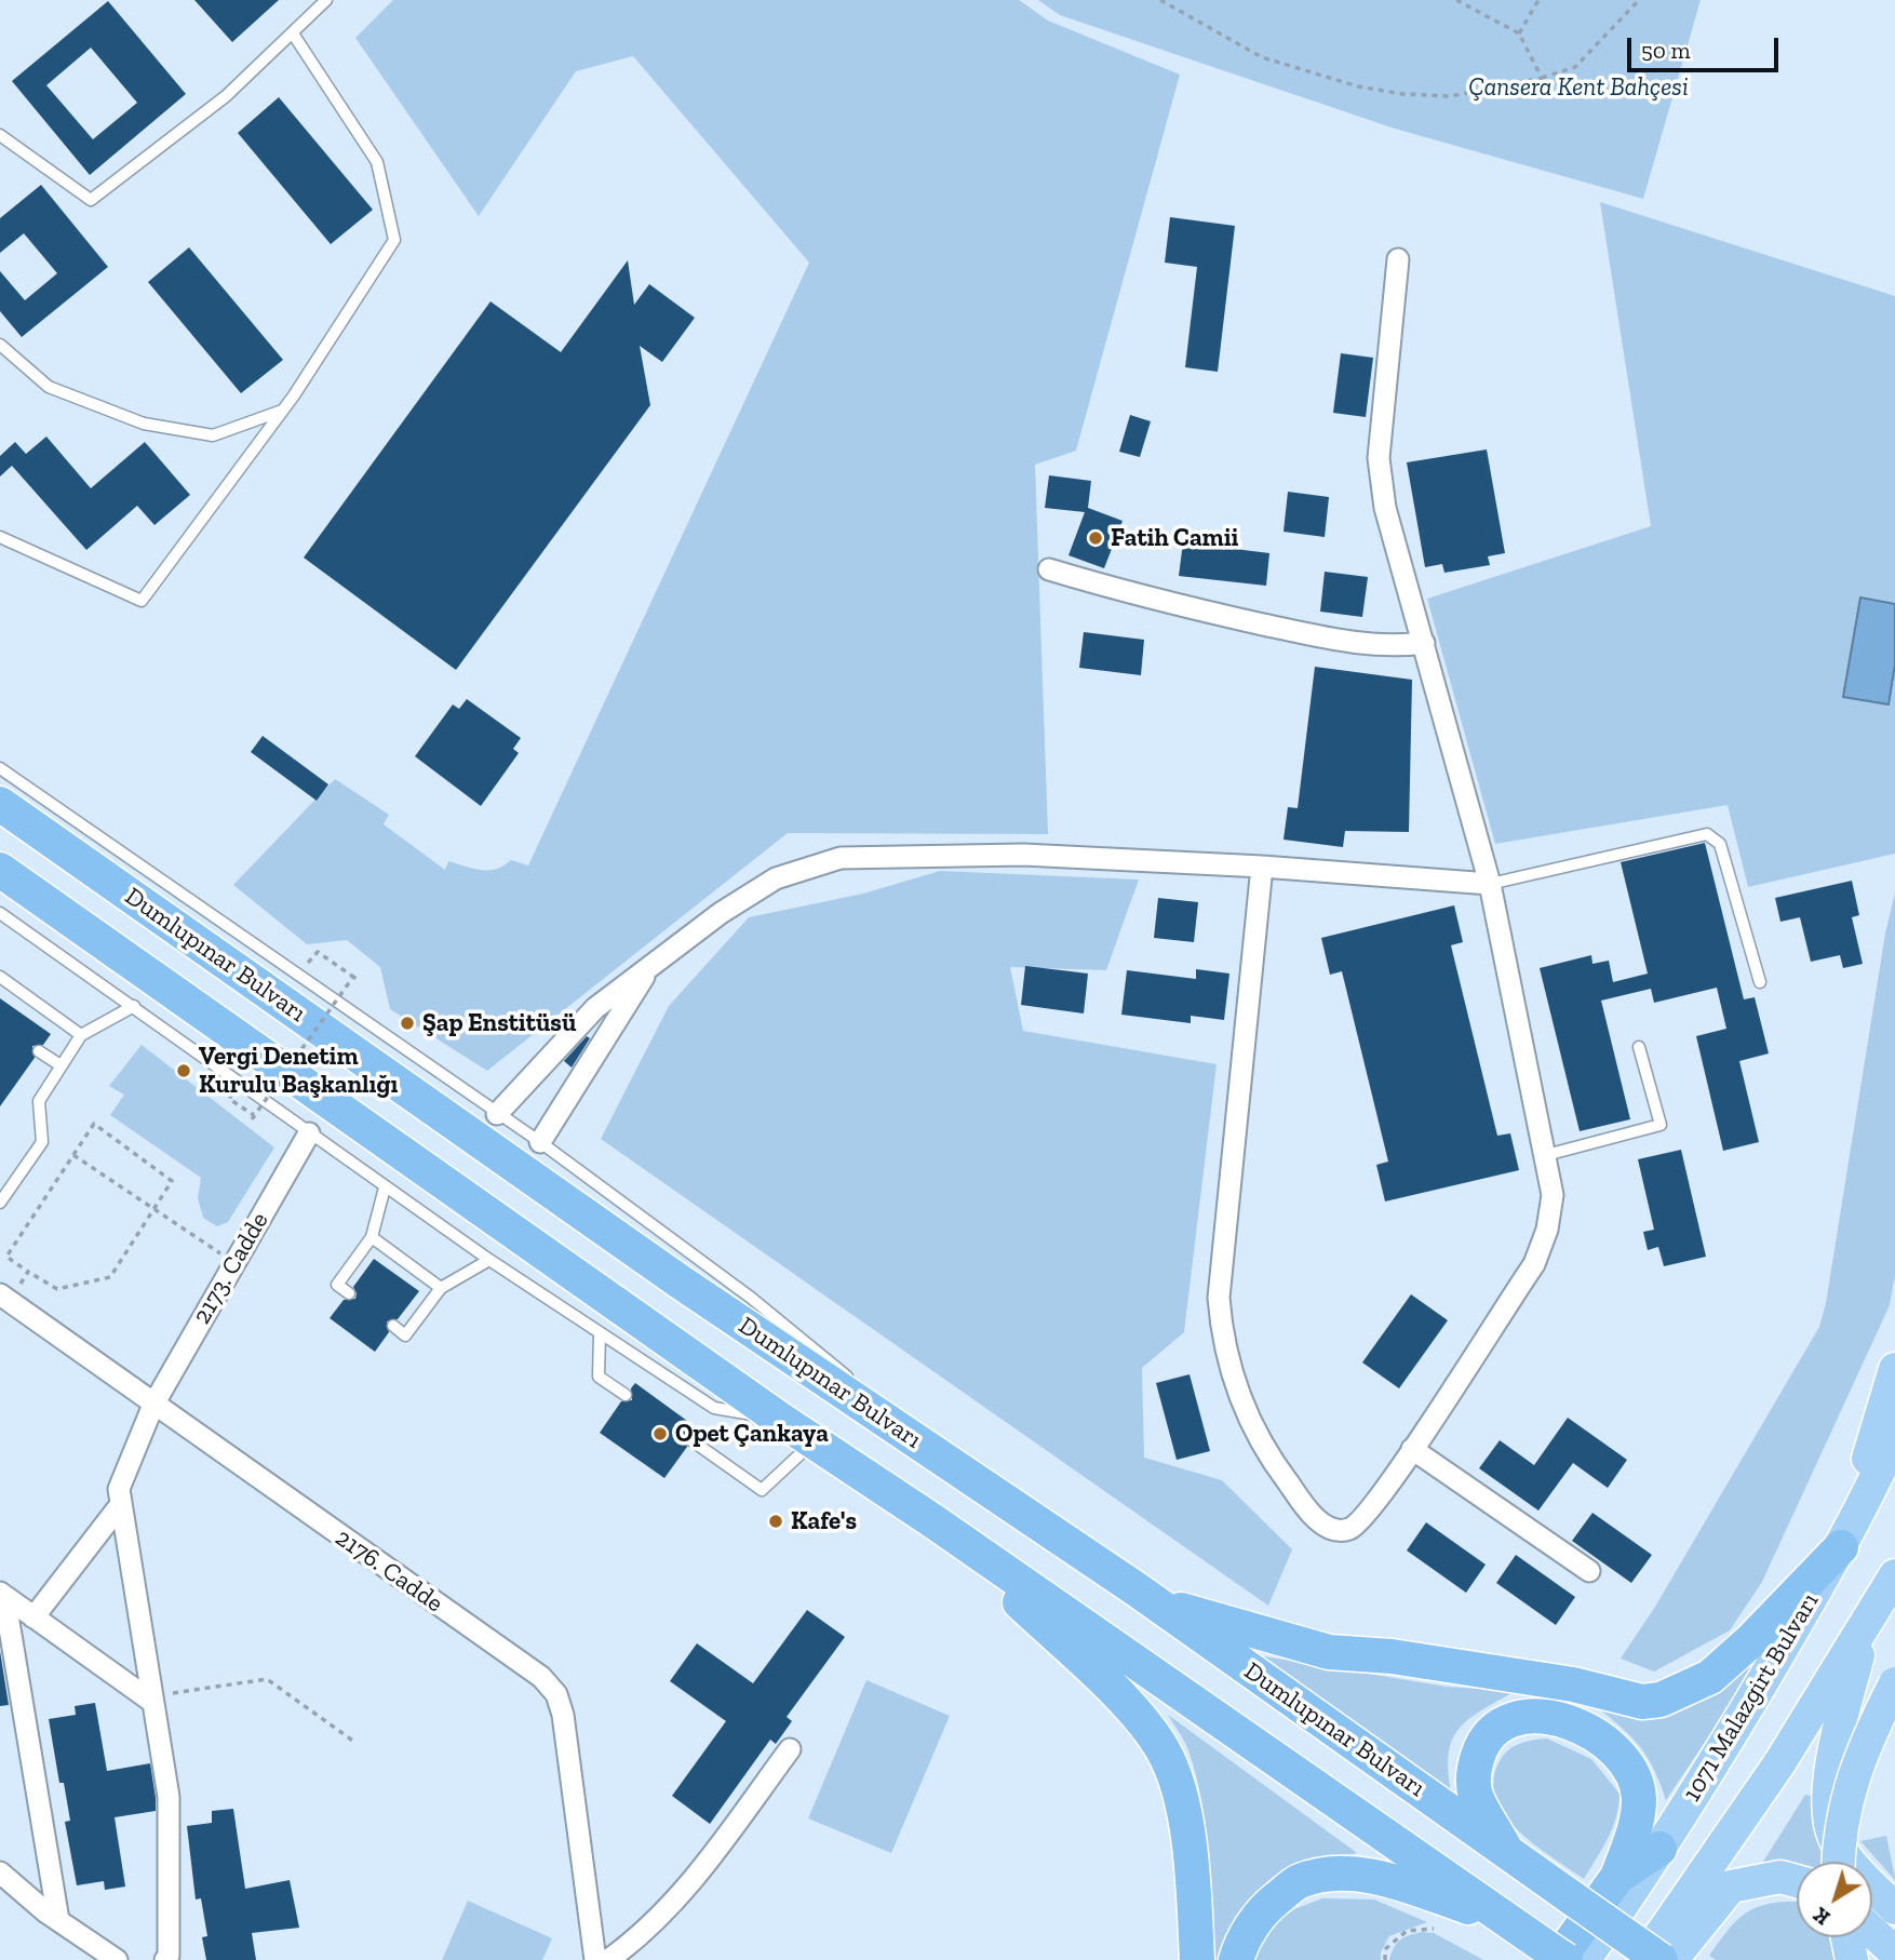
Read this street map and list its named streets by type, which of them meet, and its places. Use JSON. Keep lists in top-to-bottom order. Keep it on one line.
{"streets":{"highway":["Dumlupınar Bulvarı"],"main road":["1071 Malazgirt Bulvarı"],"street":["2173. Cadde","2176. Cadde"]},"crossings":[["2173. Cadde","2176. Cadde"]],"parks":["Çansera Kent Bahçesi"],"places":["Fatih Camii","Şap Enstitüsü","Vergi Denetim Kurulu Başkanlığı","Opet Çankaya","Kafe's"],"scale_bar":"50 m","north":"bottom left"}
